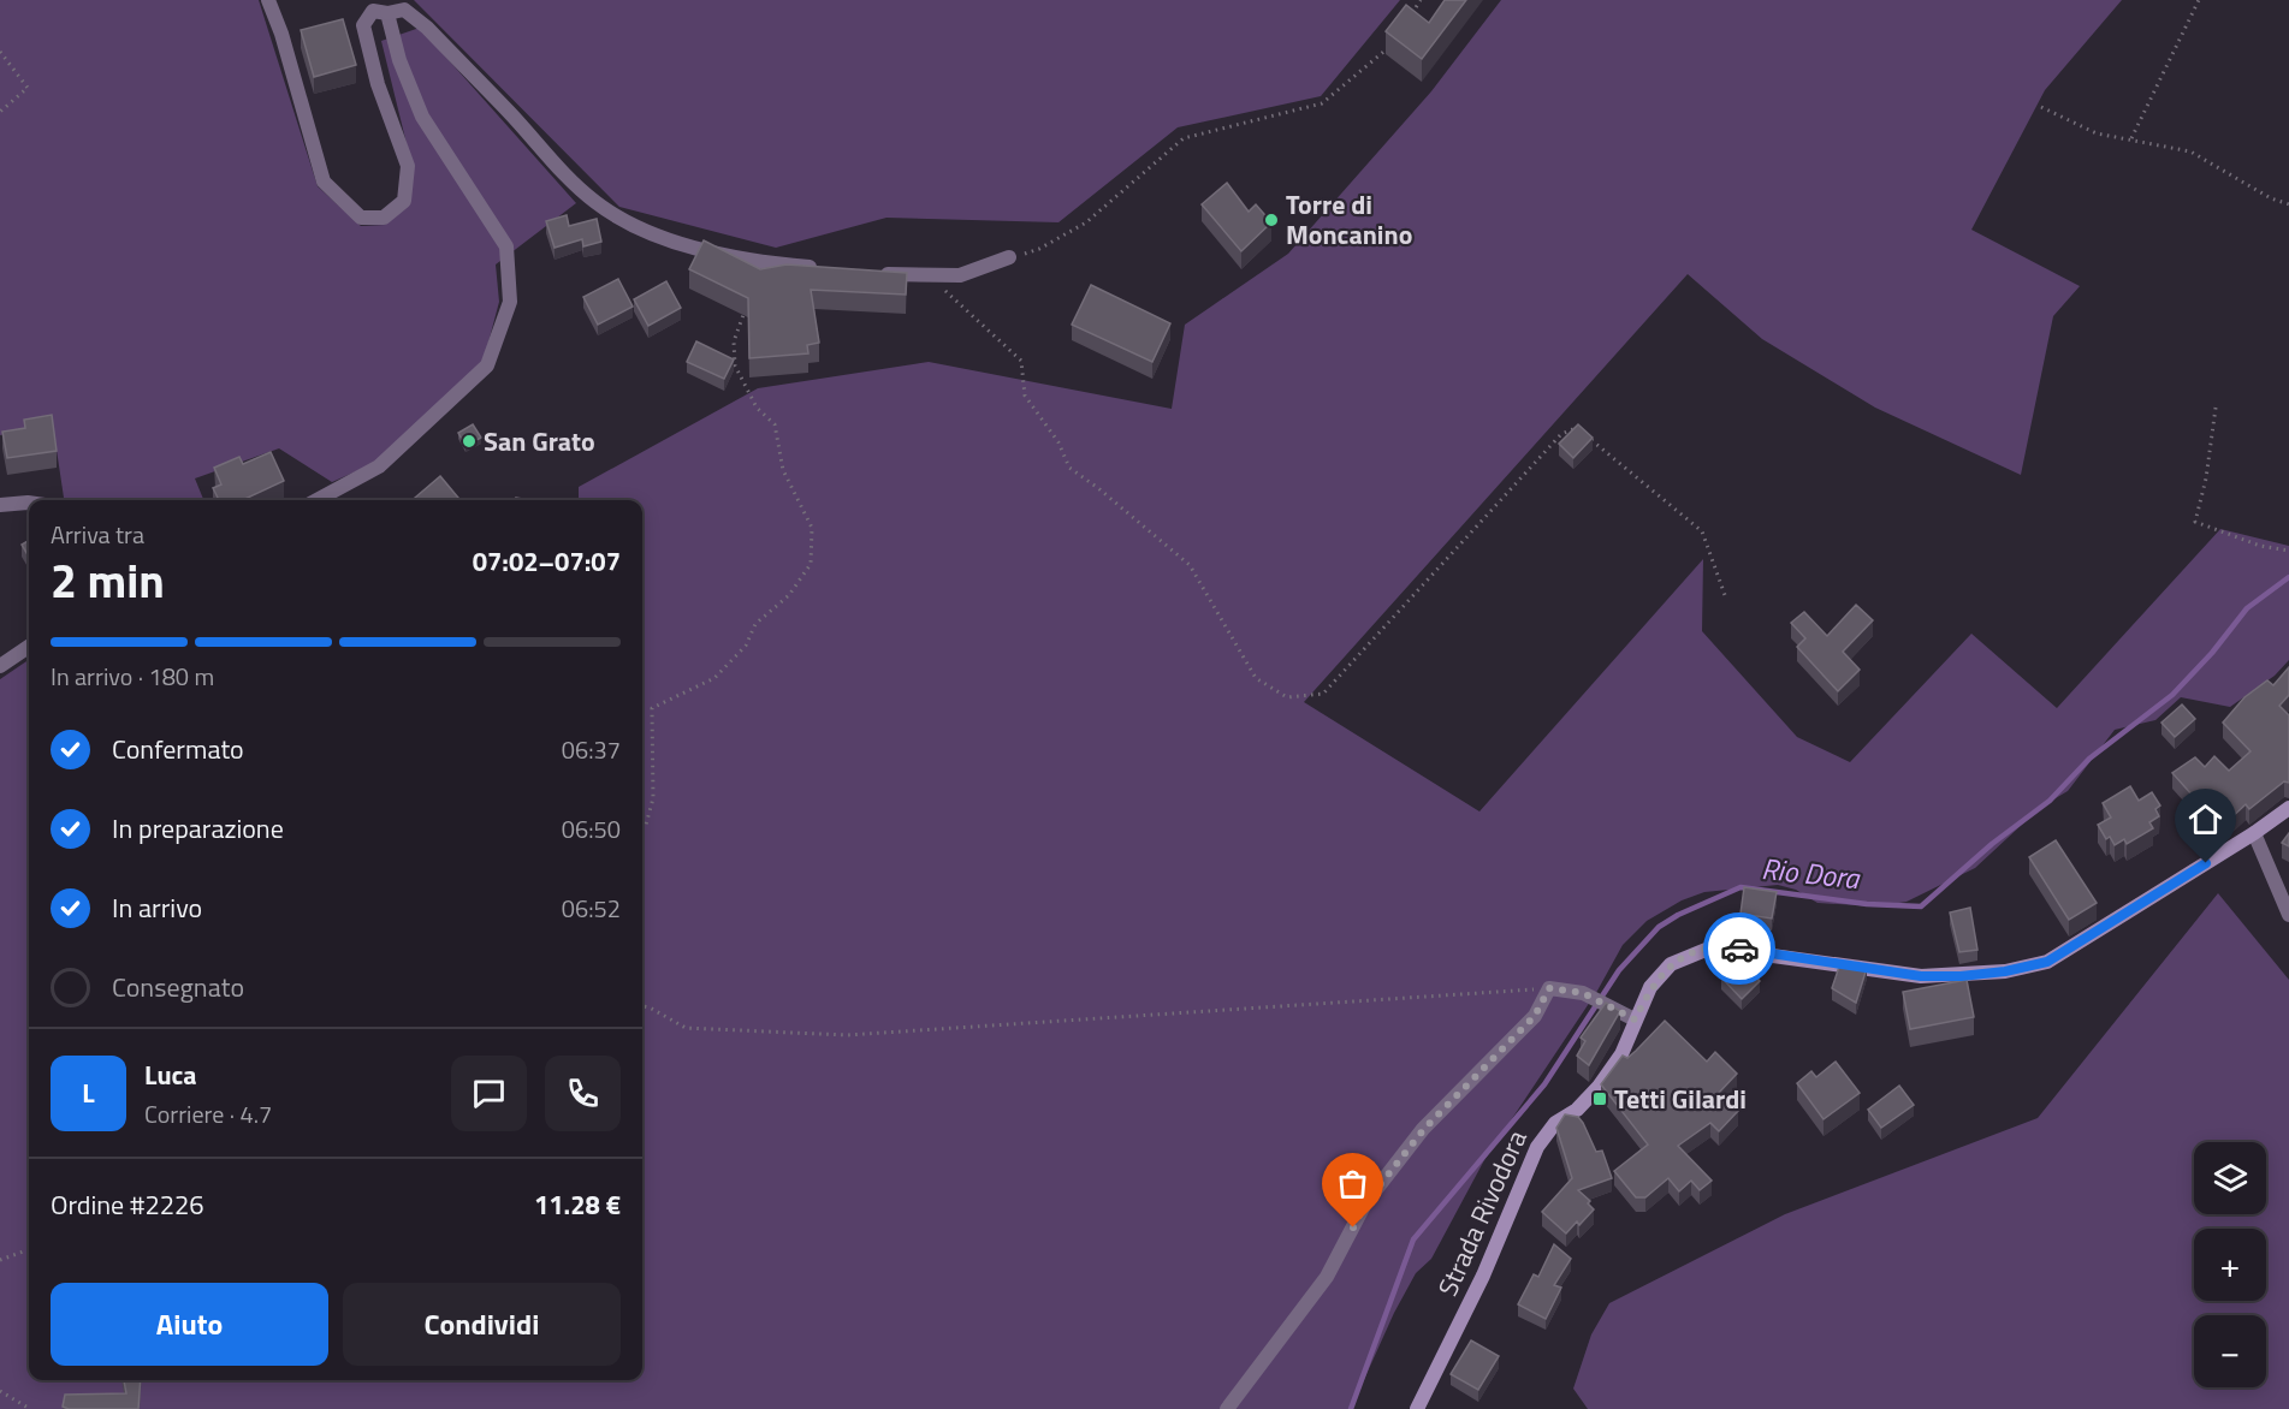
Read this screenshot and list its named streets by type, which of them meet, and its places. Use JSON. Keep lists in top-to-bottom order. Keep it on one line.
{"streets":{"street":["Strada Rivodora"]},"water":["Rio Dora"],"places":{"other":["Torre di Moncanino","San Grato"],"transit":["Tetti Gilardi"]},"page":{"heading":["2 min","Arriva tra","07:02–07:07"],"panel":["Luca","Corriere · 4.7","Ordine #2226","11.28 €"],"bar":"In arrivo · 180 m","list":[["Confermato","06:37"],["In preparazione","06:50"],["In arrivo","06:52"],"Consegnato"],"round":"L","map_buttons":["+","−"],"buttons":["Aiuto","Condividi"]}}
